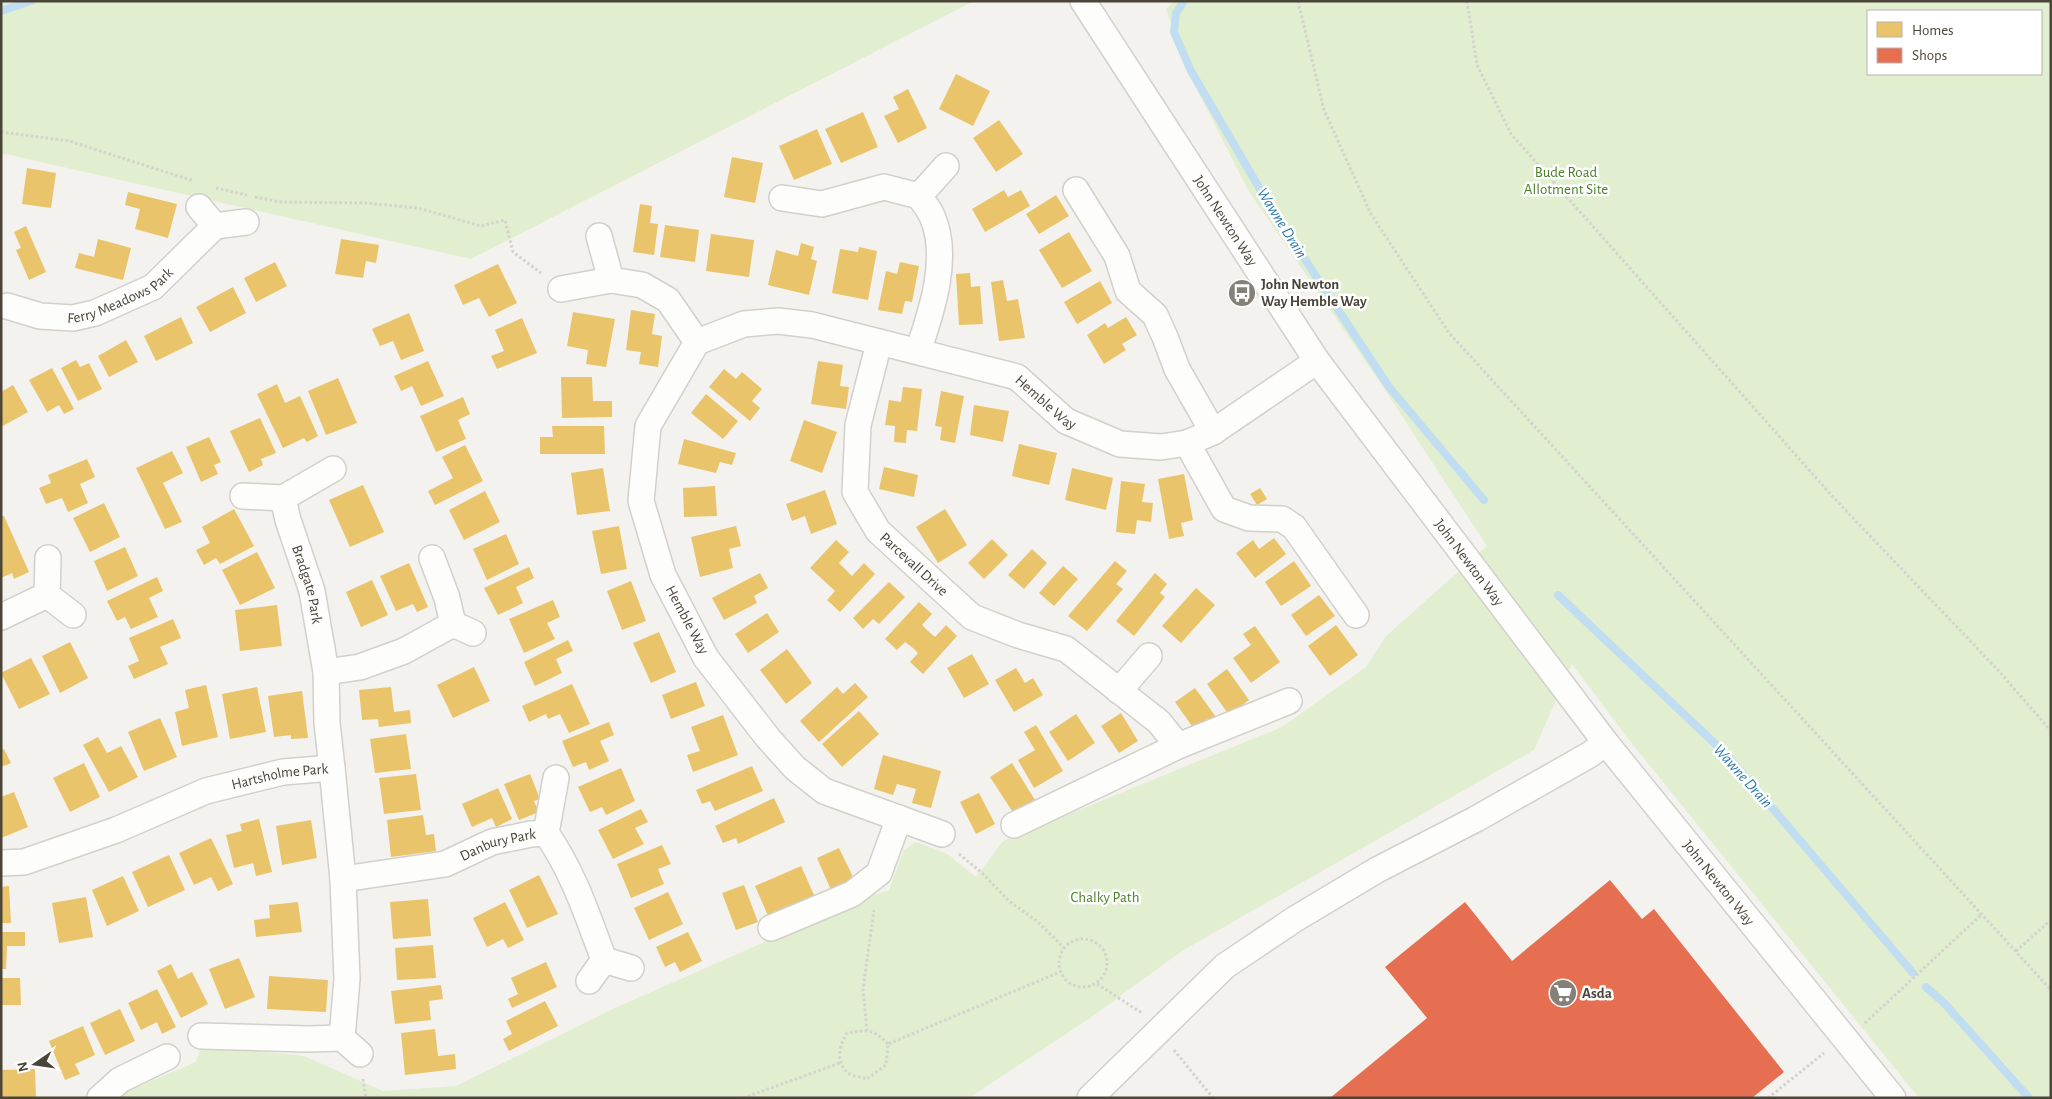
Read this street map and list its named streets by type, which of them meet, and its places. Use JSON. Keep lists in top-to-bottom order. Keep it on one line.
{"streets":{"street":["John Newton Way","Ferry Meadows Park","Hemble Way","Parcevall Drive","Bradgate Park","Hartsholme Park","Danbury Park"]},"crossings":[["John Newton Way","Hemble Way"],["Hemble Way","Parcevall Drive"],["Bradgate Park","Hartsholme Park"],["Hartsholme Park","Danbury Park"]],"water":["Wawne Drain"],"parks":["Bude Road Allotment Site","Chalky Path"],"places":{"bus stop":["John Newton Way Hemble Way"],"supermarket":["Asda"]},"legend":["Homes","Shops"],"north":"left"}
